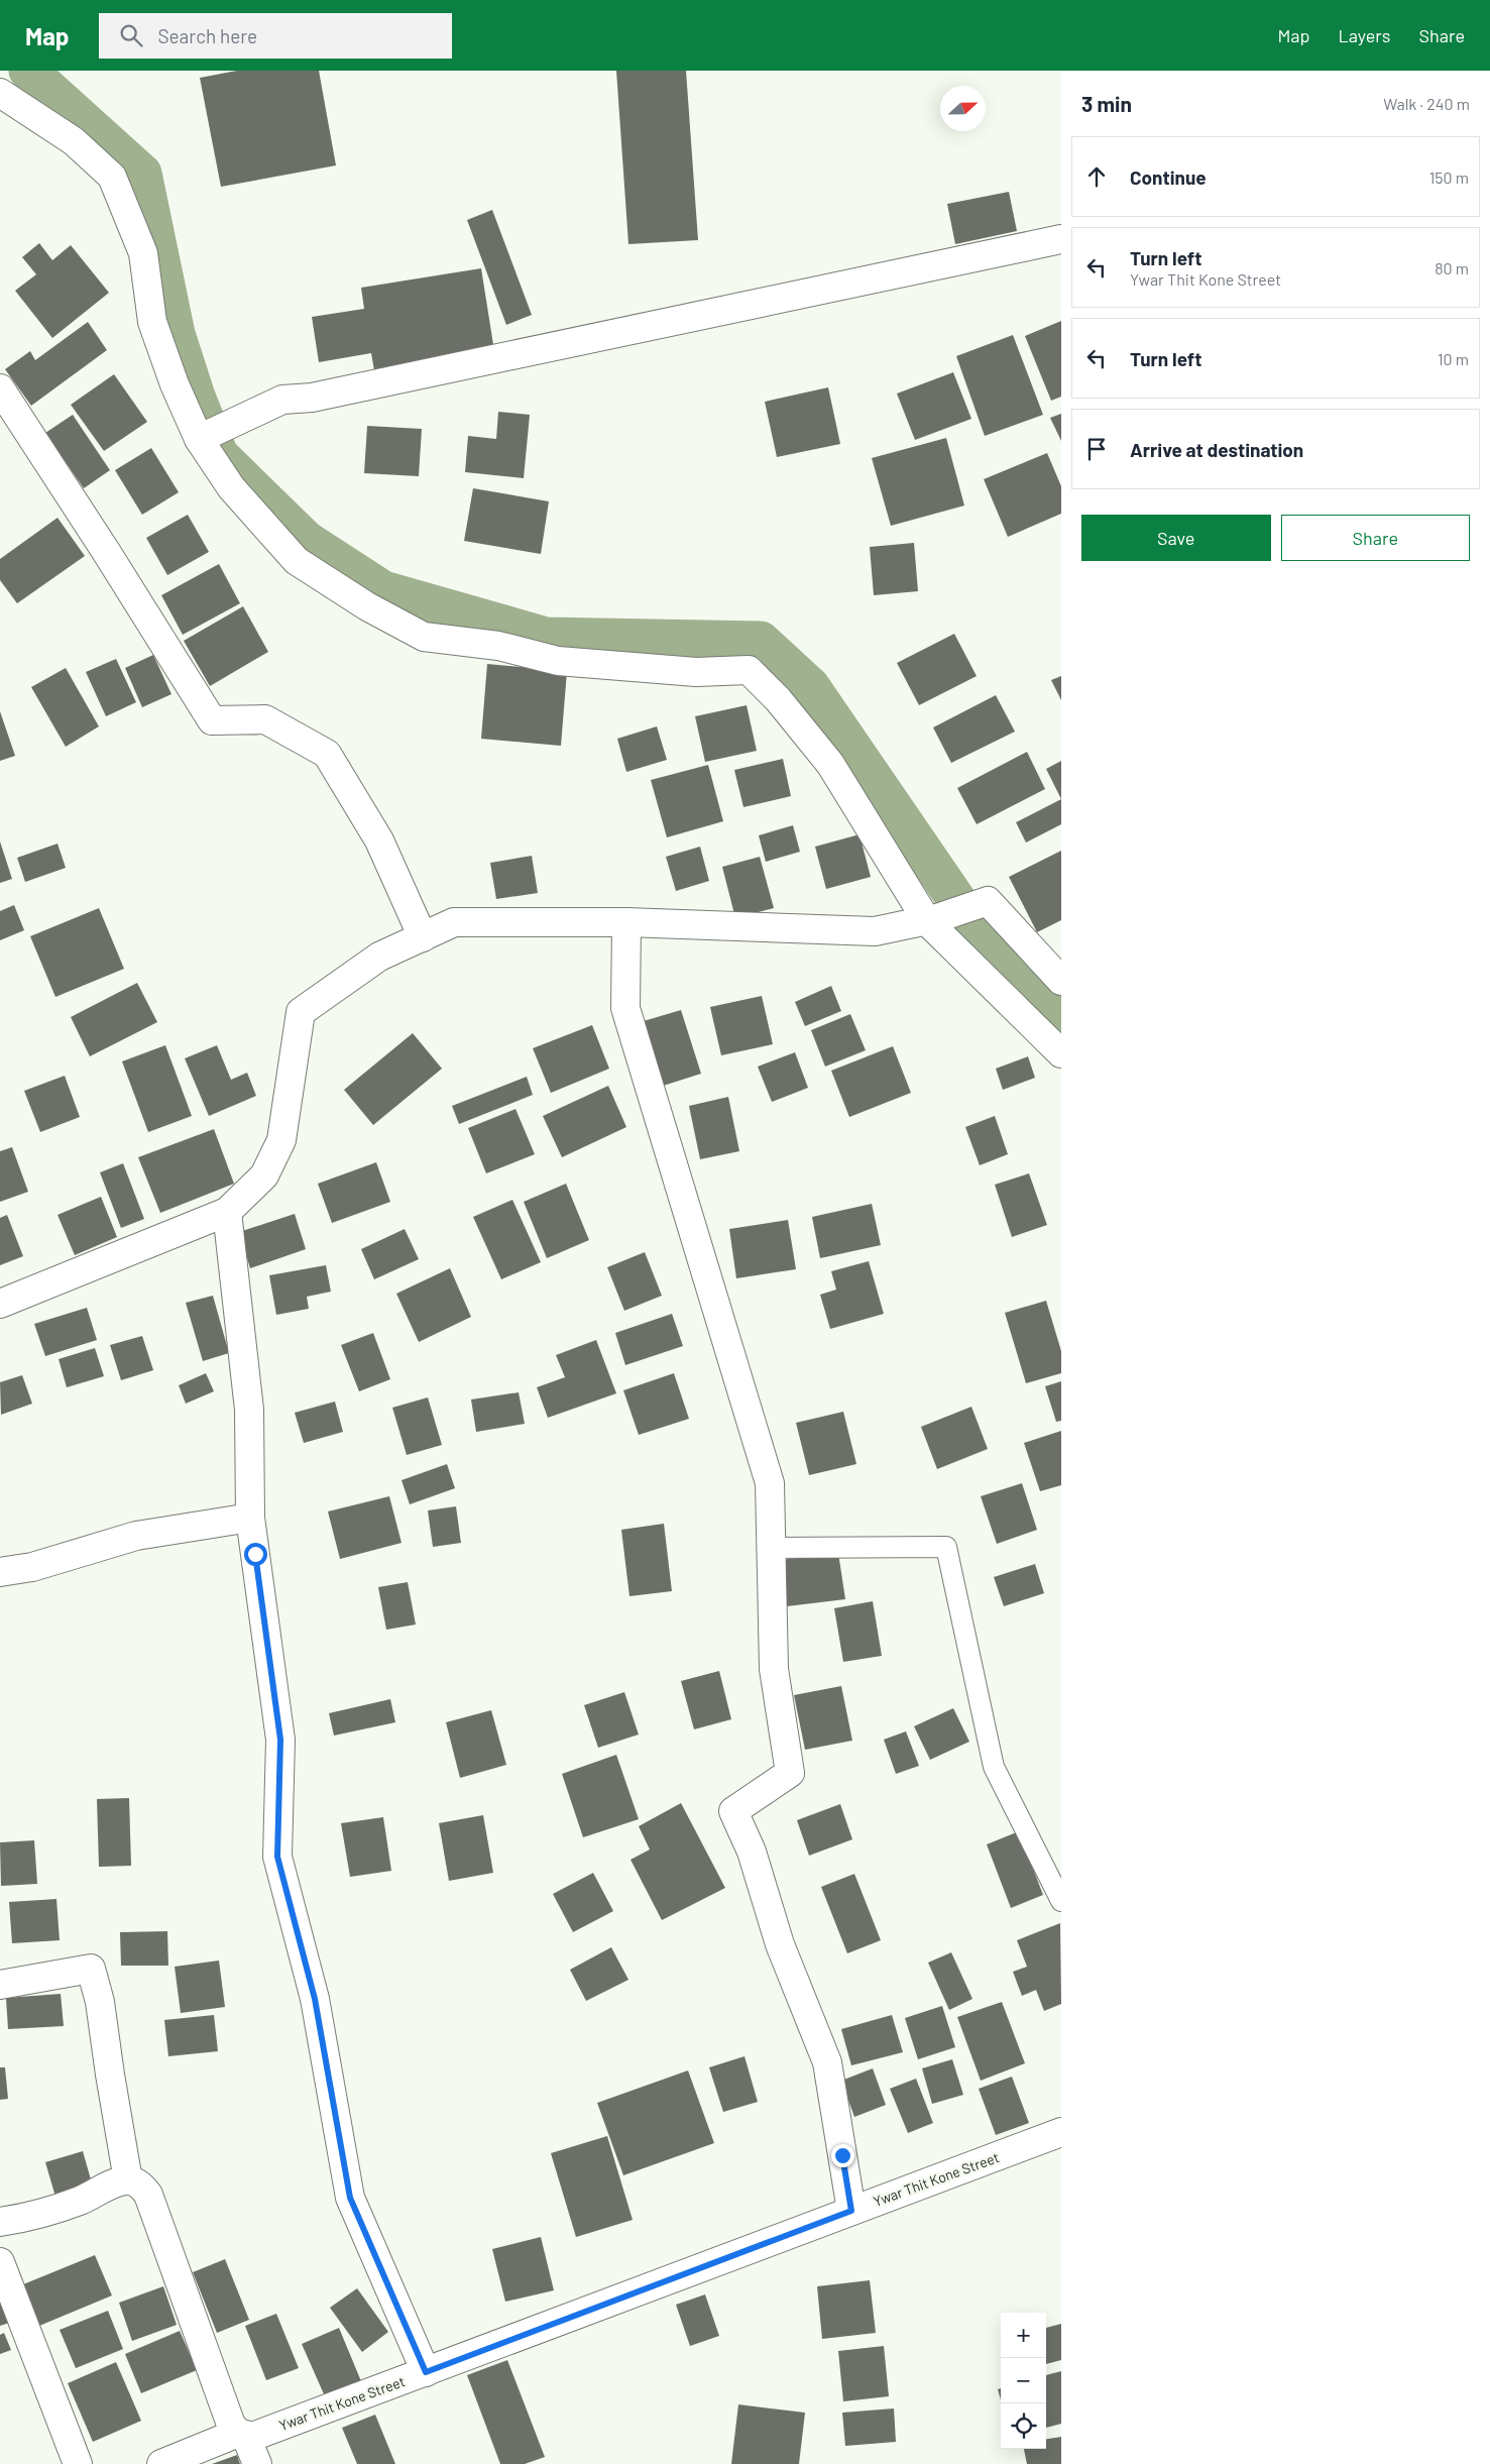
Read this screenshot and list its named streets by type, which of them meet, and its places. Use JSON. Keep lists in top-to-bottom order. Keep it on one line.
{"streets":{"street":["Ywar Thit Kone Street"]},"north":"right","page":{"header":"Map","search":"Search here","nav":["Map","Layers","Share"],"heading":["3 min","Walk · 240 m"],"list":[["Continue","150 m"],["Turn left","Ywar Thit Kone Street","80 m"],["Turn left","10 m"],"Arrive at destination"],"buttons":["Save","Share"],"map_buttons":["+","−"]}}
